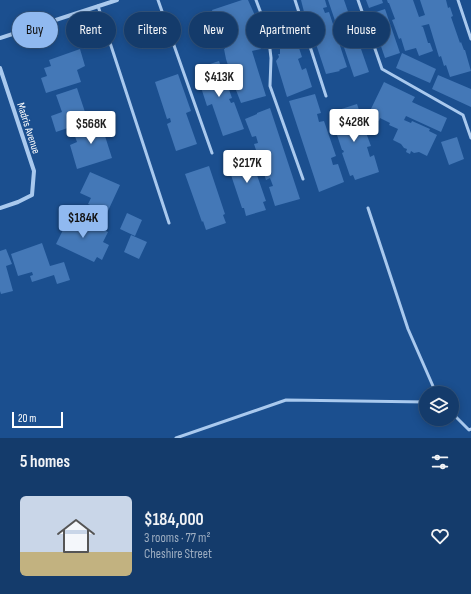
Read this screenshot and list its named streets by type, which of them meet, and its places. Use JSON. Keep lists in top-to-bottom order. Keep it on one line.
{"streets":{"street":["Madris Avenue"]},"scale_bar":"20 m","page":{"chip":["Buy","Rent","Filters","New","Apartment","House"],"price":["$413K","$428K","$568K","$217K","$184K"],"scale":"20 m","heading":"5 homes","list":[{"name":"$184,000","note":"3 rooms · 77 m² · Cheshire Street"}]}}
